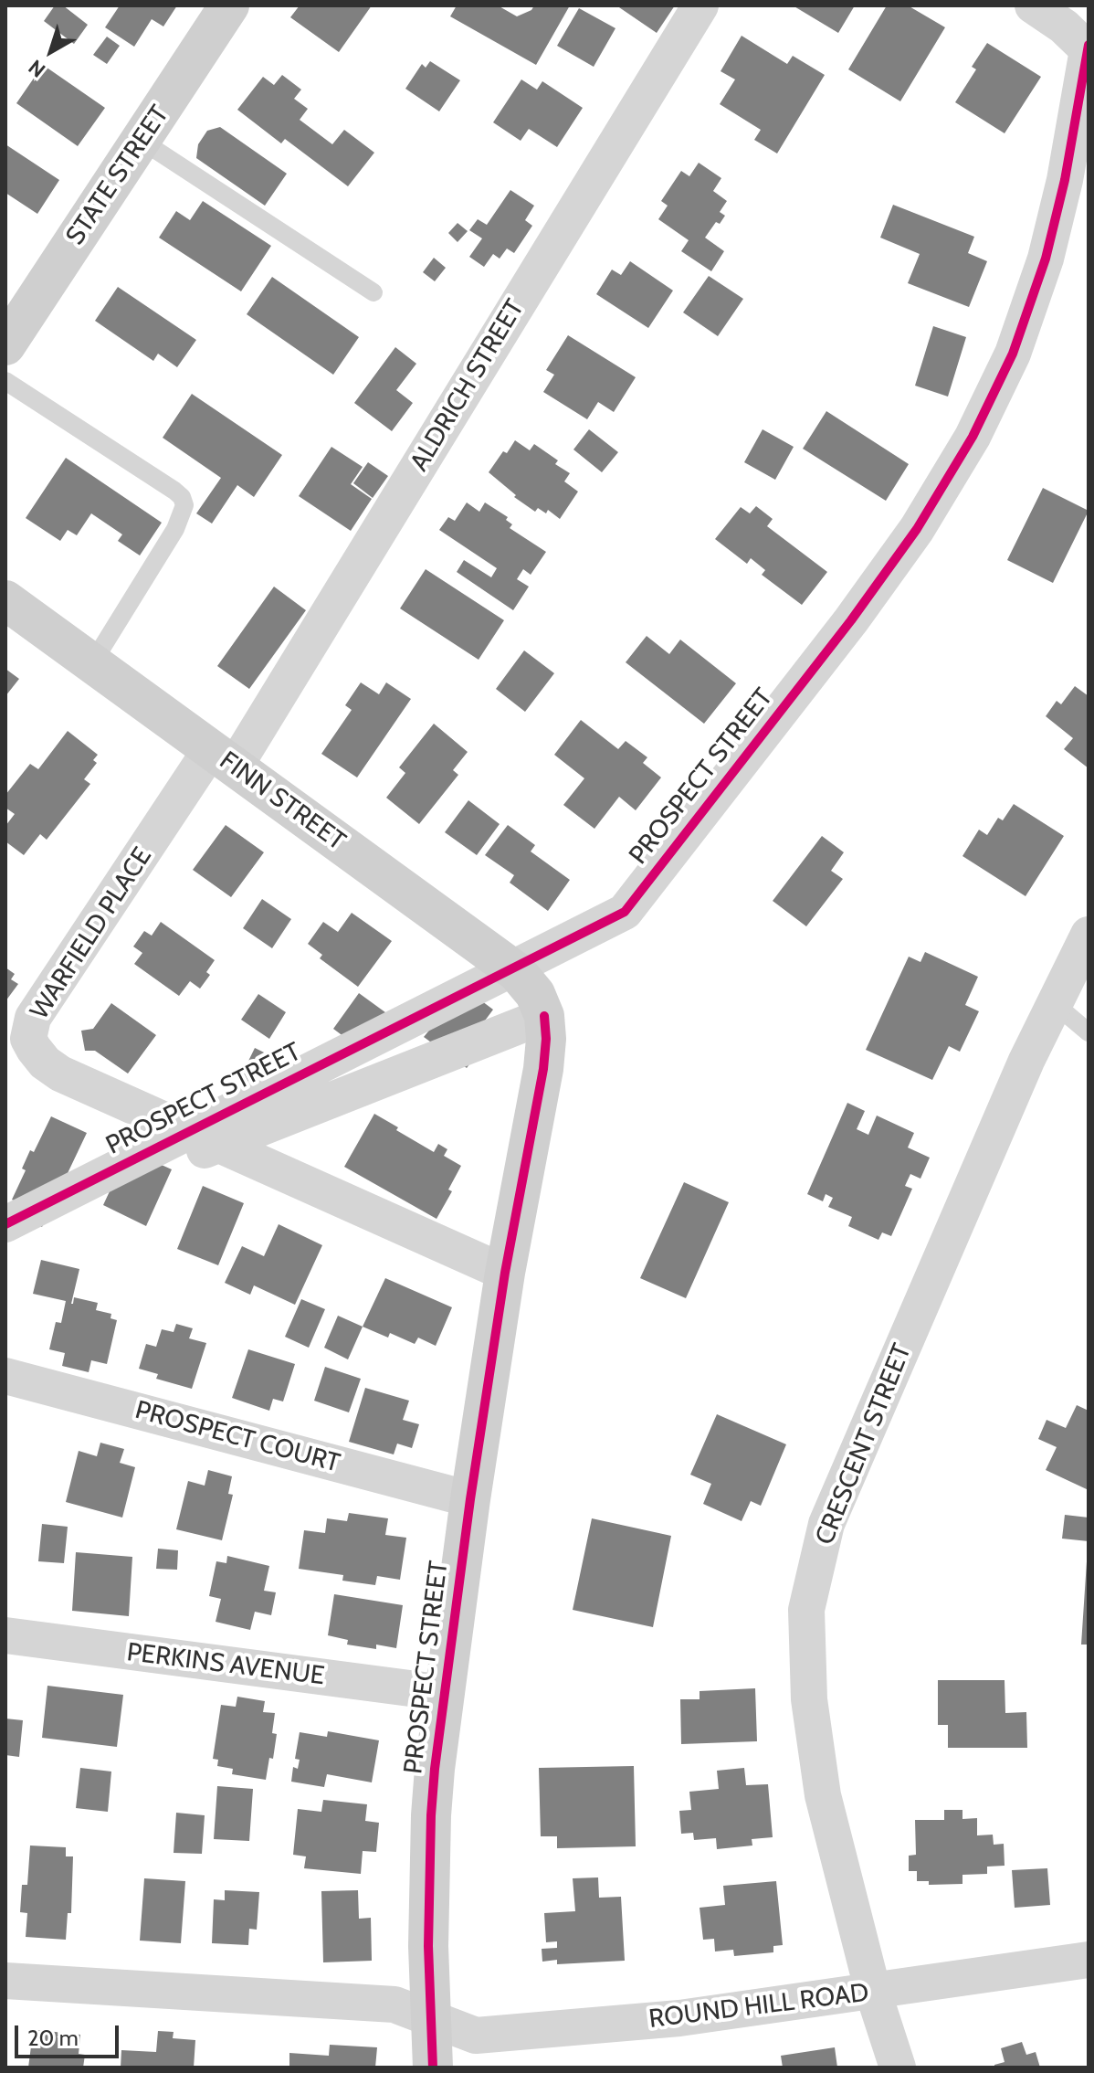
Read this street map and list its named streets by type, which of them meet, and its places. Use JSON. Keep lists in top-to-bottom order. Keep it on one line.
{"streets":{"main road":["STATE STREET","PROSPECT STREET","FINN STREET"],"street":["ALDRICH STREET","WARFIELD PLACE","PROSPECT COURT","CRESCENT STREET","PERKINS AVENUE","ROUND HILL ROAD"]},"crossings":[["ALDRICH STREET","FINN STREET"],["ALDRICH STREET","WARFIELD PLACE"],["PROSPECT STREET","FINN STREET"],["PROSPECT STREET","WARFIELD PLACE"],["PROSPECT STREET","PROSPECT COURT"],["PROSPECT STREET","PERKINS AVENUE"],["PROSPECT STREET","ROUND HILL ROAD"],["FINN STREET","WARFIELD PLACE"],["CRESCENT STREET","ROUND HILL ROAD"]],"scale_bar":"20 m","north":"bottom left"}
